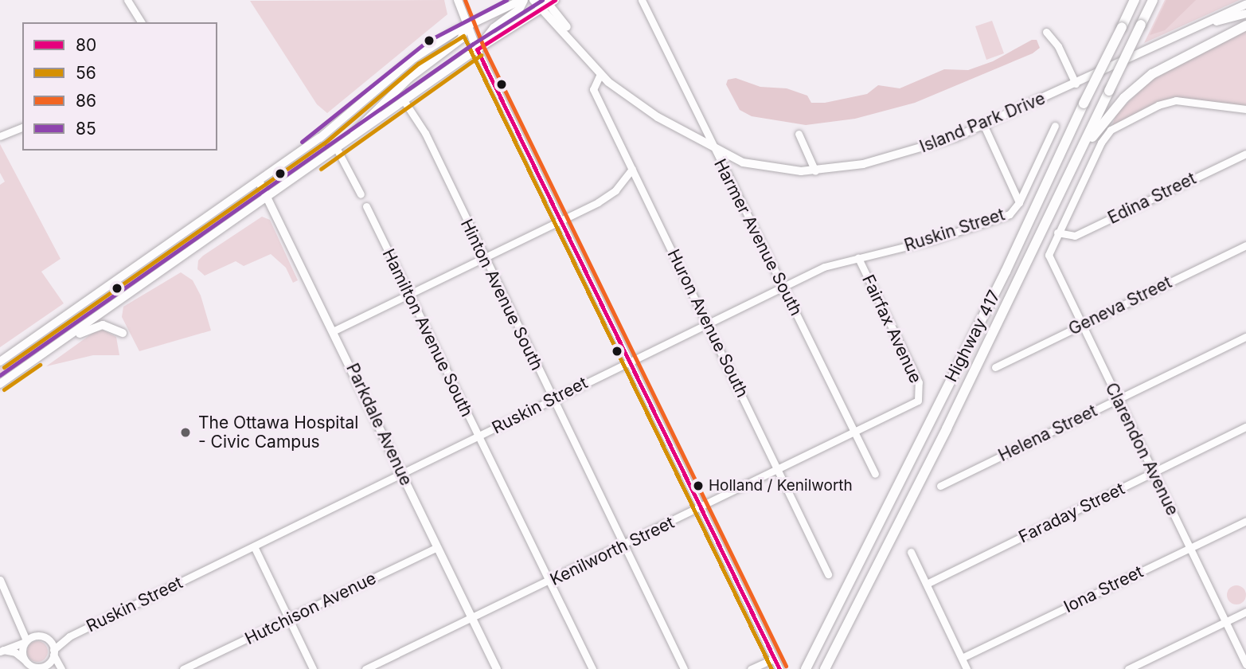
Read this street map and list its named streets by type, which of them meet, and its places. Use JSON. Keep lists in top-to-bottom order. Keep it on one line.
{"streets":{"highway":["Highway 417"],"main road":["Island Park Drive","Parkdale Avenue"],"street":["Edina Street","Ruskin Street","Harmer Avenue South","Hinton Avenue South","Geneva Street","Huron Avenue South","Fairfax Avenue","Hamilton Avenue South","Helena Street","Clarendon Avenue","Faraday Street","Kenilworth Street","Iona Street","Hutchison Avenue"]},"crossings":[["Island Park Drive","Ruskin Street"],["Island Park Drive","Harmer Avenue South"],["Island Park Drive","Huron Avenue South"],["Edina Street","Clarendon Avenue"],["Ruskin Street","Harmer Avenue South"],["Ruskin Street","Hinton Avenue South"],["Ruskin Street","Huron Avenue South"],["Ruskin Street","Fairfax Avenue"],["Ruskin Street","Hamilton Avenue South"],["Ruskin Street","Parkdale Avenue"],["Harmer Avenue South","Kenilworth Street"],["Hinton Avenue South","Kenilworth Street"],["Geneva Street","Clarendon Avenue"],["Huron Avenue South","Kenilworth Street"],["Fairfax Avenue","Kenilworth Street"],["Hamilton Avenue South","Kenilworth Street"],["Parkdale Avenue","Kenilworth Street"],["Parkdale Avenue","Hutchison Avenue"],["Helena Street","Clarendon Avenue"],["Clarendon Avenue","Faraday Street"],["Clarendon Avenue","Iona Street"]],"places":["The Ottawa Hospital - Civic Campus","Holland / Kenilworth"],"lines":["transit line 80","transit line 86","transit line 85","transit line 56"],"legend":["80","56","86","85"]}
